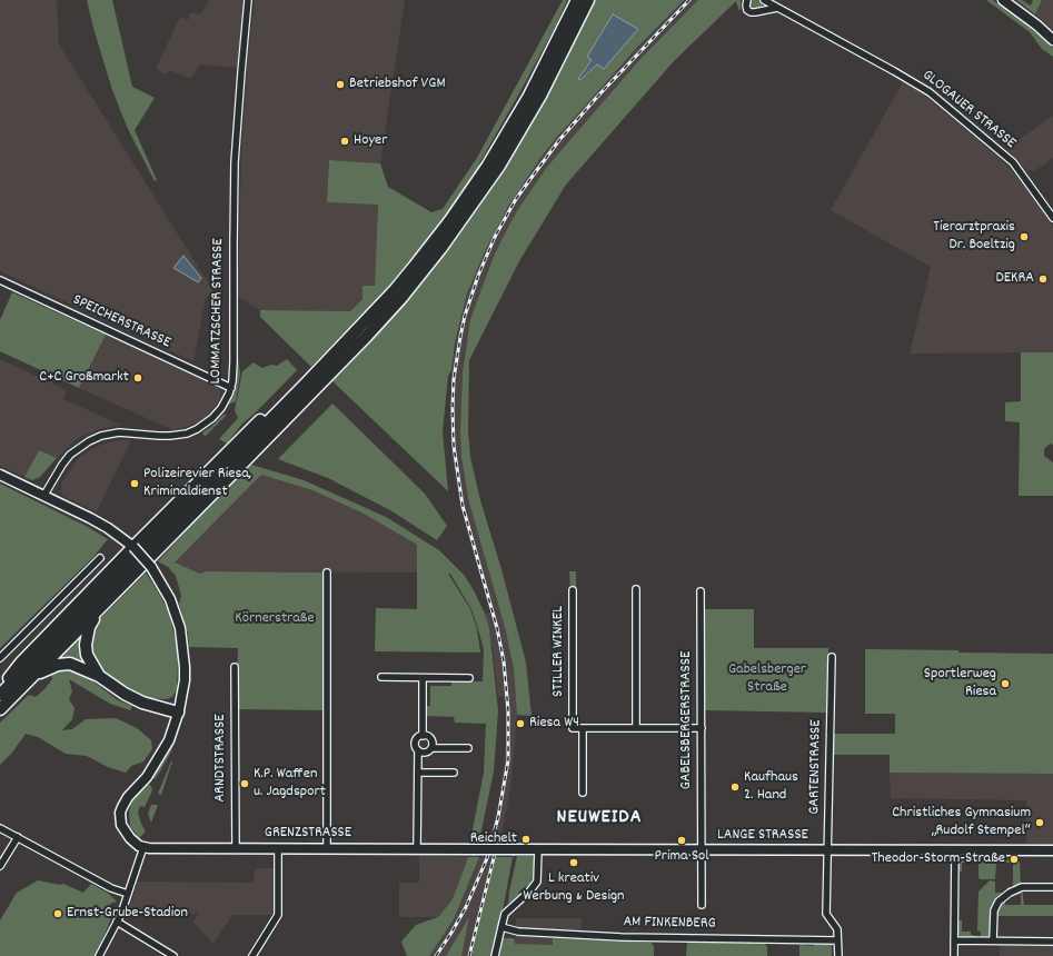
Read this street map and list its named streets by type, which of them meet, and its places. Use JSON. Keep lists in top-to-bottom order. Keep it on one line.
{"streets":{"street":["GLOGAUER STRASSE","LOMMATZSCHER STRASSE","SPEICHERSTRASSE","STILLER WINKEL","GABELSBERGERSTRASSE","ARNDTSTRASSE","GARTENSTRASSE","GRENZSTRASSE","LANGE STRASSE","AM FINKENBERG"]},"crossings":[["LOMMATZSCHER STRASSE","SPEICHERSTRASSE"],["GABELSBERGERSTRASSE","LANGE STRASSE"],["ARNDTSTRASSE","GRENZSTRASSE"],["GARTENSTRASSE","LANGE STRASSE"],["GARTENSTRASSE","AM FINKENBERG"],["GRENZSTRASSE","LANGE STRASSE"]],"districts":["NEUWEIDA"],"parks":["Körnerstraße","Gabelsberger Straße"],"places":["Betriebshof VGM","Hoyer","Tierarztpraxis Dr. Boeltzig","DEKRA","C+C Großmarkt","Polizeirevier Riesa, Kriminaldienst","Sportlerweg Riesa","Riesa W4","K.P. Waffen u. Jagdsport","Kaufhaus 2. Hand","Christliches Gymnasium „Rudolf Stempel“","Reichelt","Prima Sol","Theodor-Storm-Straße","L kreativ Werbung & Design","Ernst-Grube-Stadion"]}
